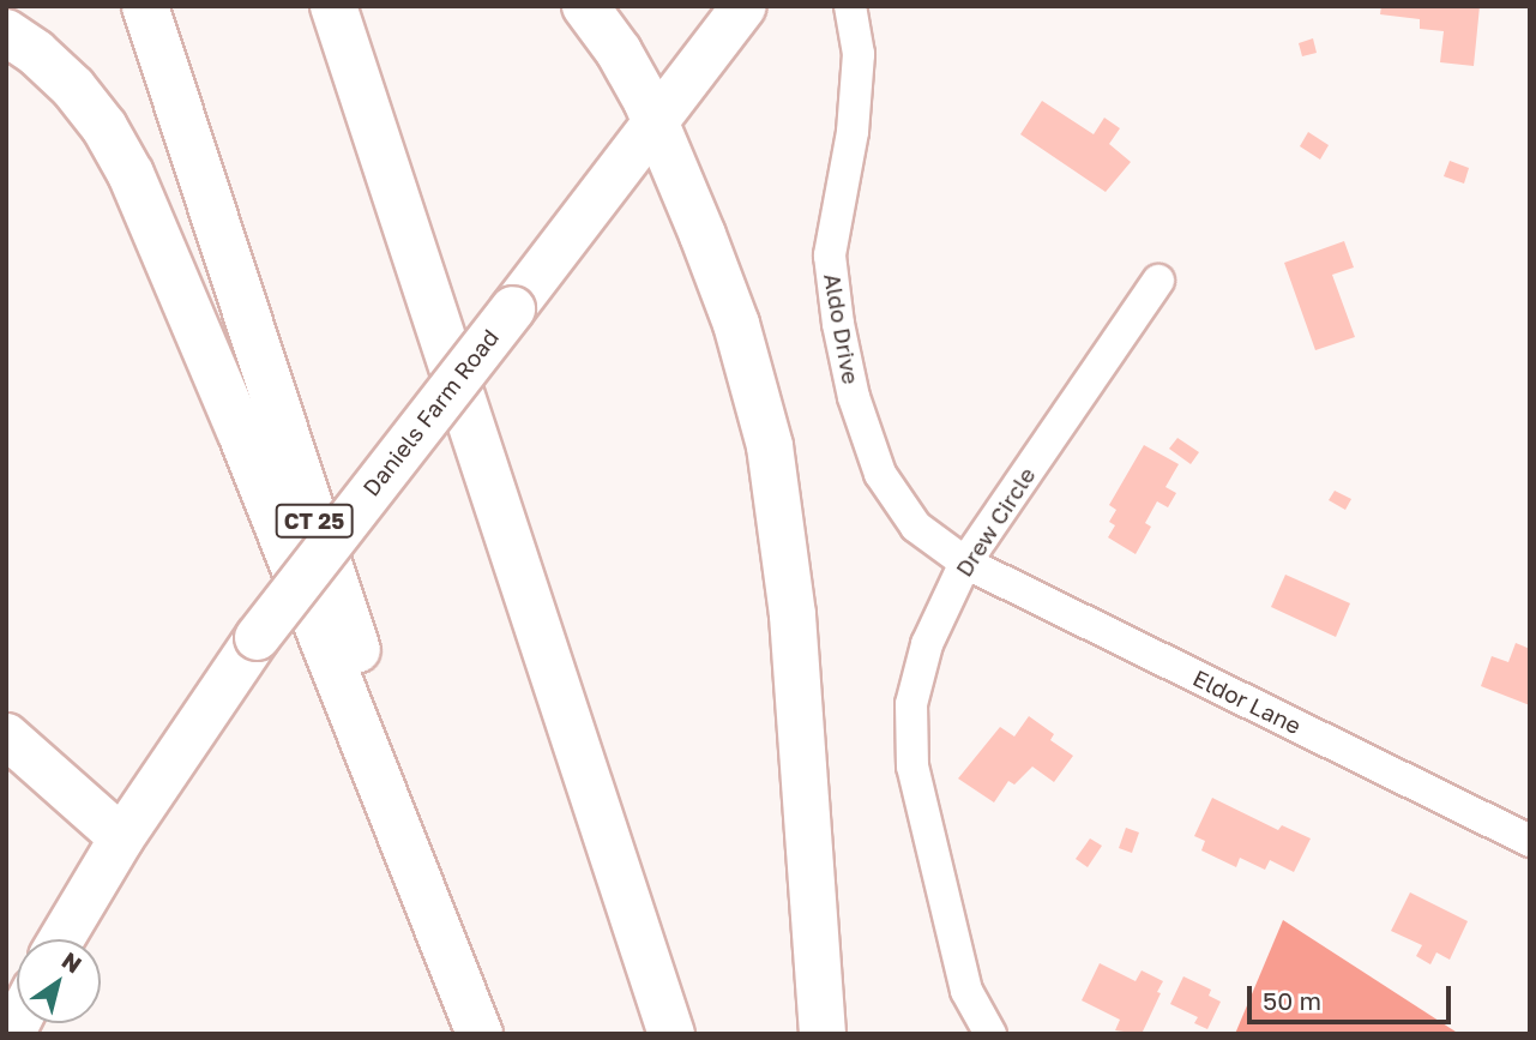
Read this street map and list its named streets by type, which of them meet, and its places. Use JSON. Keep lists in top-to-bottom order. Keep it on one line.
{"streets":{"highway":["CT 25"],"main road":["Daniels Farm Road"],"street":["Aldo Drive","Drew Circle","Eldor Lane"]},"crossings":[["Aldo Drive","Drew Circle"],["Aldo Drive","Eldor Lane"],["Drew Circle","Eldor Lane"]],"scale_bar":"50 m","north":"top right"}
